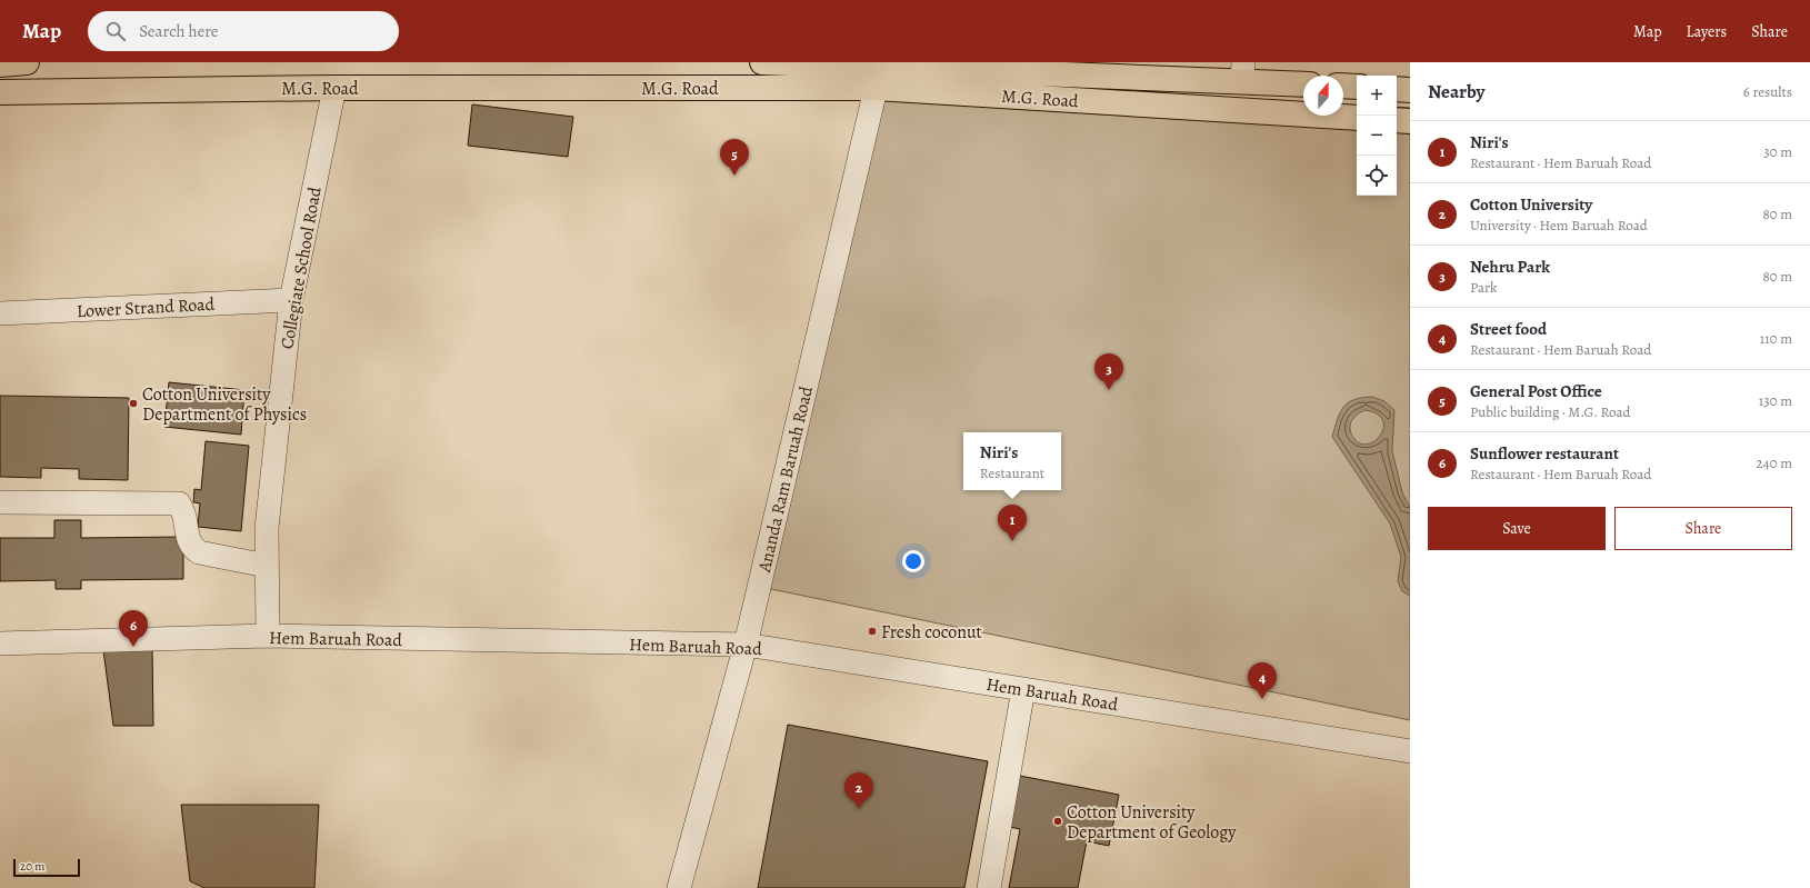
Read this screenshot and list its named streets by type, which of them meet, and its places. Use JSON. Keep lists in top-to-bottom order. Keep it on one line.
{"streets":{"main road":["M.G. Road"],"street":["Collegiate School Road","Lower Strand Road","Ananda Ram Baruah Road","Hem Baruah Road"]},"crossings":[["M.G. Road","Collegiate School Road"],["M.G. Road","Ananda Ram Baruah Road"],["Collegiate School Road","Lower Strand Road"],["Collegiate School Road","Hem Baruah Road"],["Ananda Ram Baruah Road","Hem Baruah Road"]],"places":["Cotton University Department of Physics","Fresh coconut","Cotton University Department of Geology"],"scale_bar":"20 m","north":"top","page":{"header":"Map","search":"Search here","nav":["Map","Layers","Share"],"heading":["Nearby","6 results"],"map_buttons":["+","−"],"list":[{"mark":"1","name":"Niri's","note":"Restaurant · Hem Baruah Road","value":"30 m"},{"mark":"2","name":"Cotton University","note":"University · Hem Baruah Road","value":"80 m"},{"mark":"3","name":"Nehru Park","note":"Park","value":"80 m"},{"mark":"4","name":"Street food","note":"Restaurant · Hem Baruah Road","value":"110 m"},{"mark":"5","name":"General Post Office","note":"Public building · M.G. Road","value":"130 m"},{"mark":"6","name":"Sunflower restaurant","note":"Restaurant · Hem Baruah Road","value":"240 m"}],"pins":["5","3","1","6","4","2"],"popup":["Niri's","Restaurant"],"buttons":["Save","Share"],"scale":"20 m"}}
